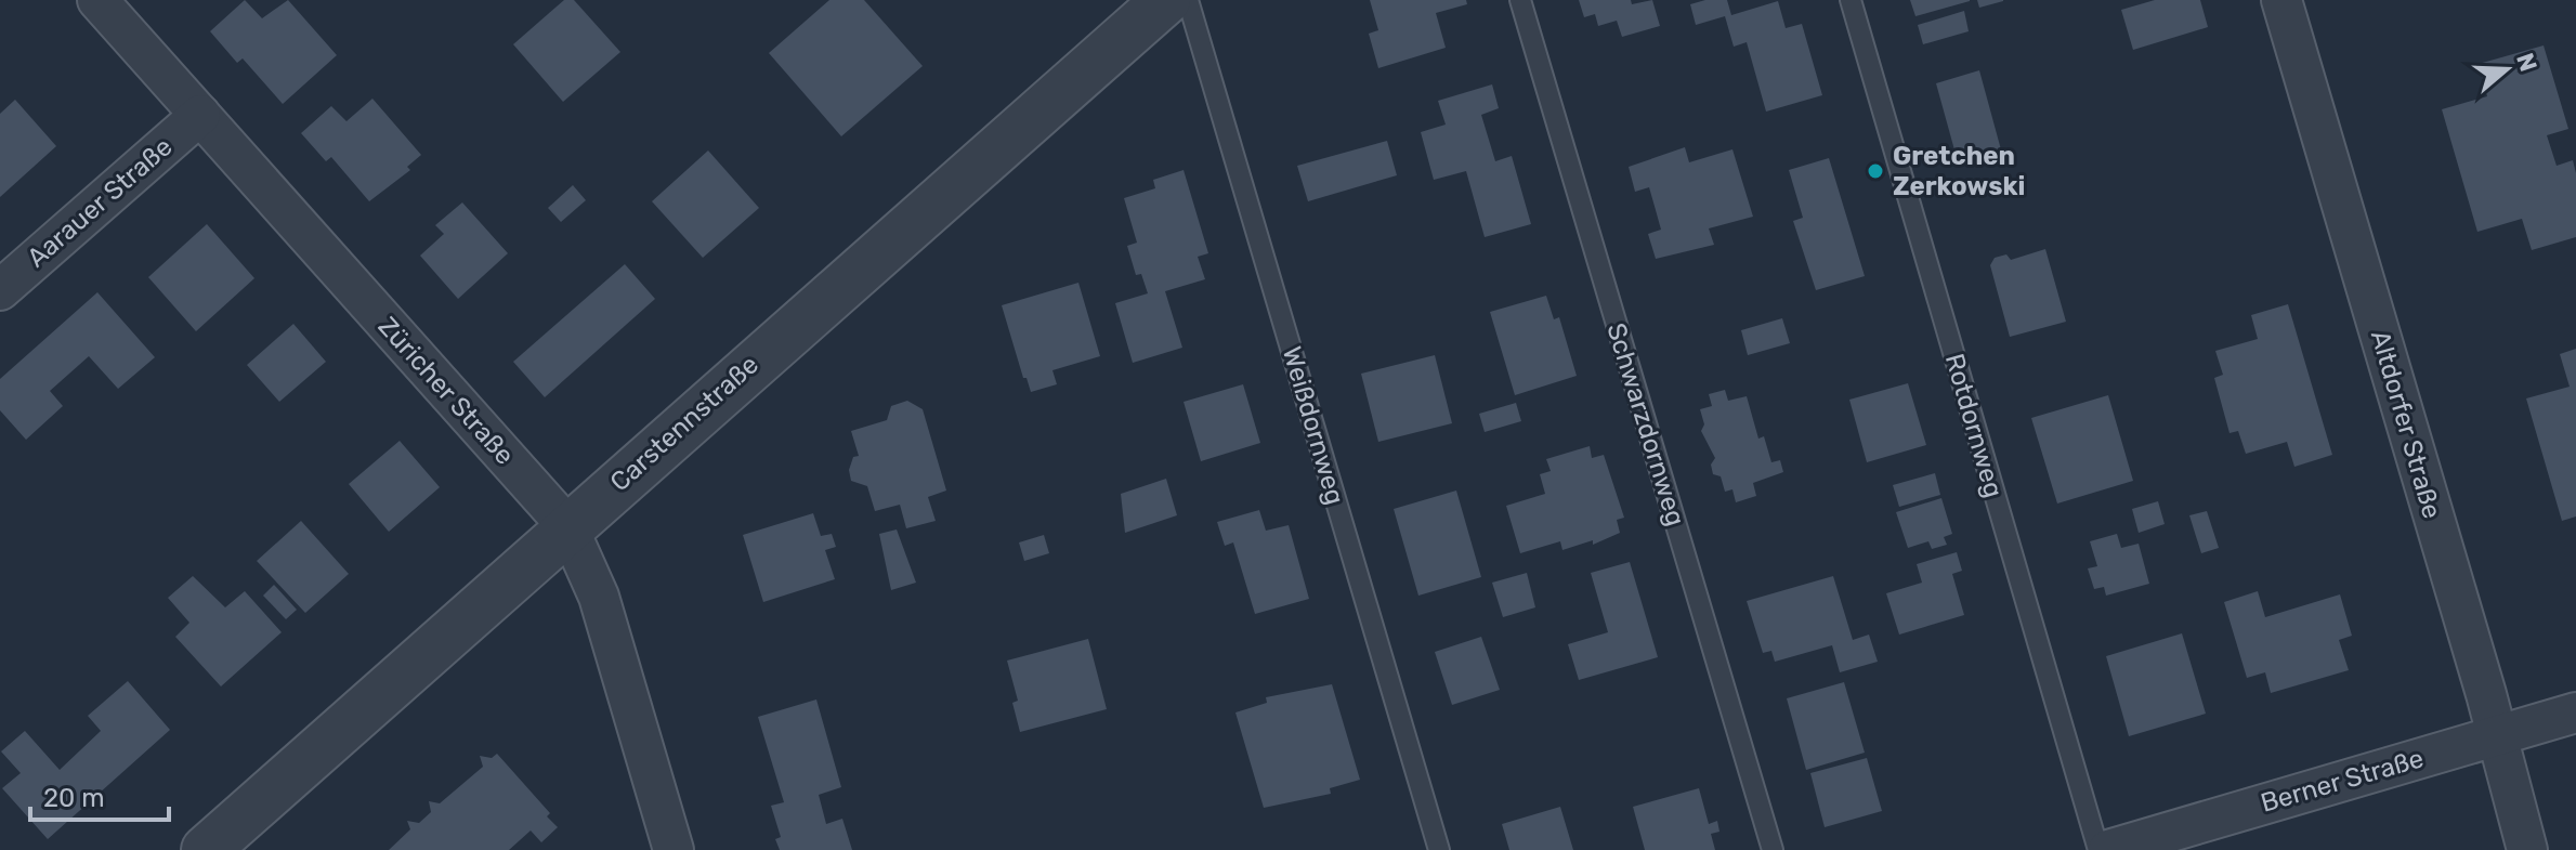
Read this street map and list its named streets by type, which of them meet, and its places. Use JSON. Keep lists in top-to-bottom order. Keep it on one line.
{"streets":{"street":["Aarauer Straße","Züricher Straße","Carstennstraße","Altdorfer Straße","Berner Straße"],"lane":["Schwarzdornweg","Weißdornweg","Rotdornweg"]},"crossings":[["Aarauer Straße","Züricher Straße"],["Züricher Straße","Carstennstraße"],["Altdorfer Straße","Berner Straße"]],"places":["Gretchen Zerkowski"],"scale_bar":"20 m","north":"right"}
